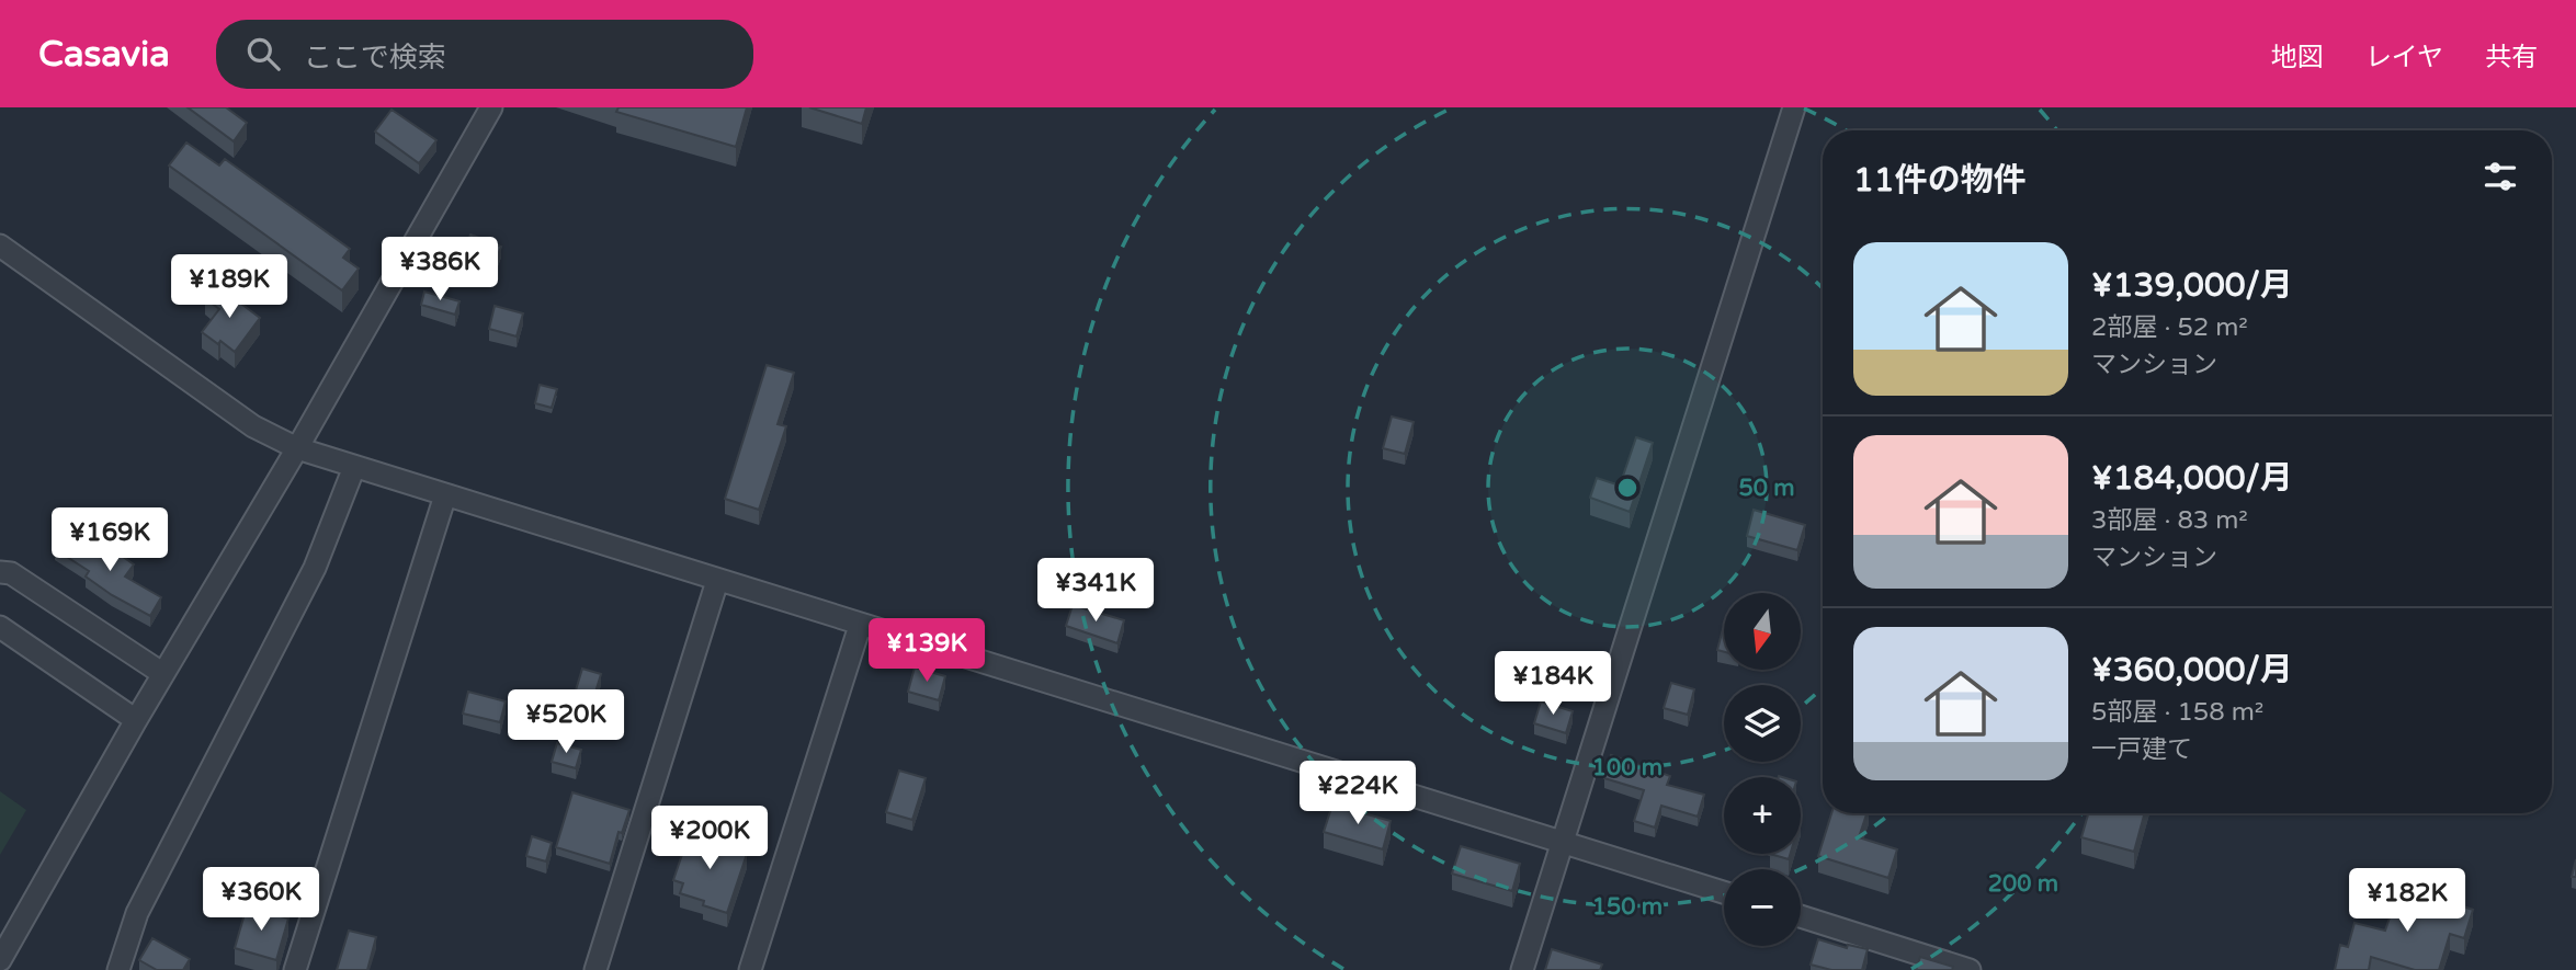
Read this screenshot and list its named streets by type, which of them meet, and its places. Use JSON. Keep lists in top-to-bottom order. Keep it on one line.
{"north":"bottom","page":{"header":"Casavia","search":"ここで検索","nav":["地図","レイヤ","共有"],"heading":"11件の物件","list":[{"name":"¥139,000/月","note":"2部屋 · 52 m² · マンション"},{"name":"¥184,000/月","note":"3部屋 · 83 m² · マンション"},{"name":"¥360,000/月","note":"5部屋 · 158 m² · 一戸建て"}],"price":["¥386K","¥189K","¥169K","¥341K","¥139K","¥184K","¥520K","¥224K","¥200K","¥360K","¥182K"],"map_buttons":["+","−"]},"rings":["50 m","100 m","200 m","150 m"]}
